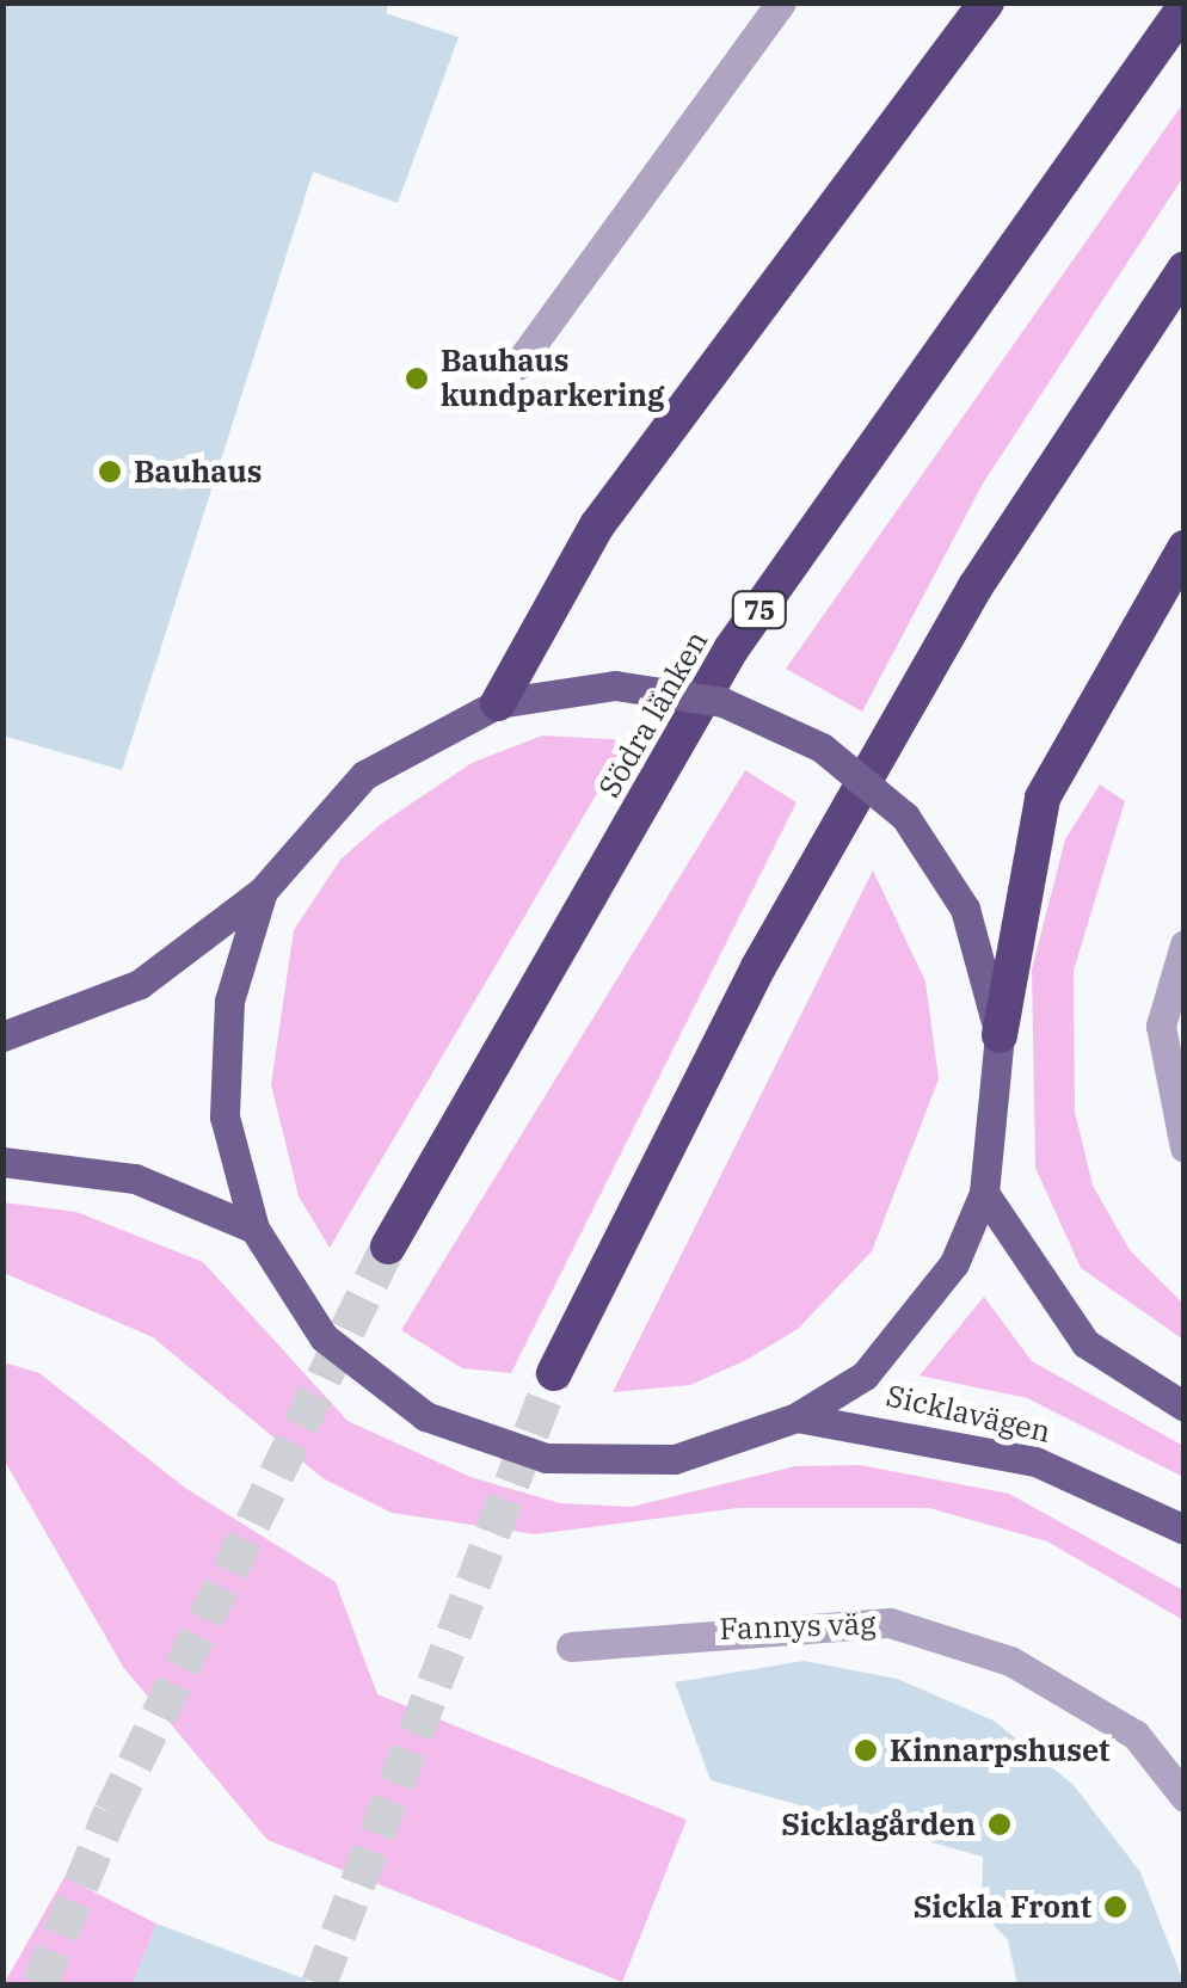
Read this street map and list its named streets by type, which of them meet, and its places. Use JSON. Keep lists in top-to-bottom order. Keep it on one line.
{"streets":{"highway":["75","Södra länken"],"main road":["Sicklavägen"],"street":["Fannys väg"]},"places":["Bauhaus kundparkering","Bauhaus","Kinnarpshuset","Sicklagården","Sickla Front"]}
